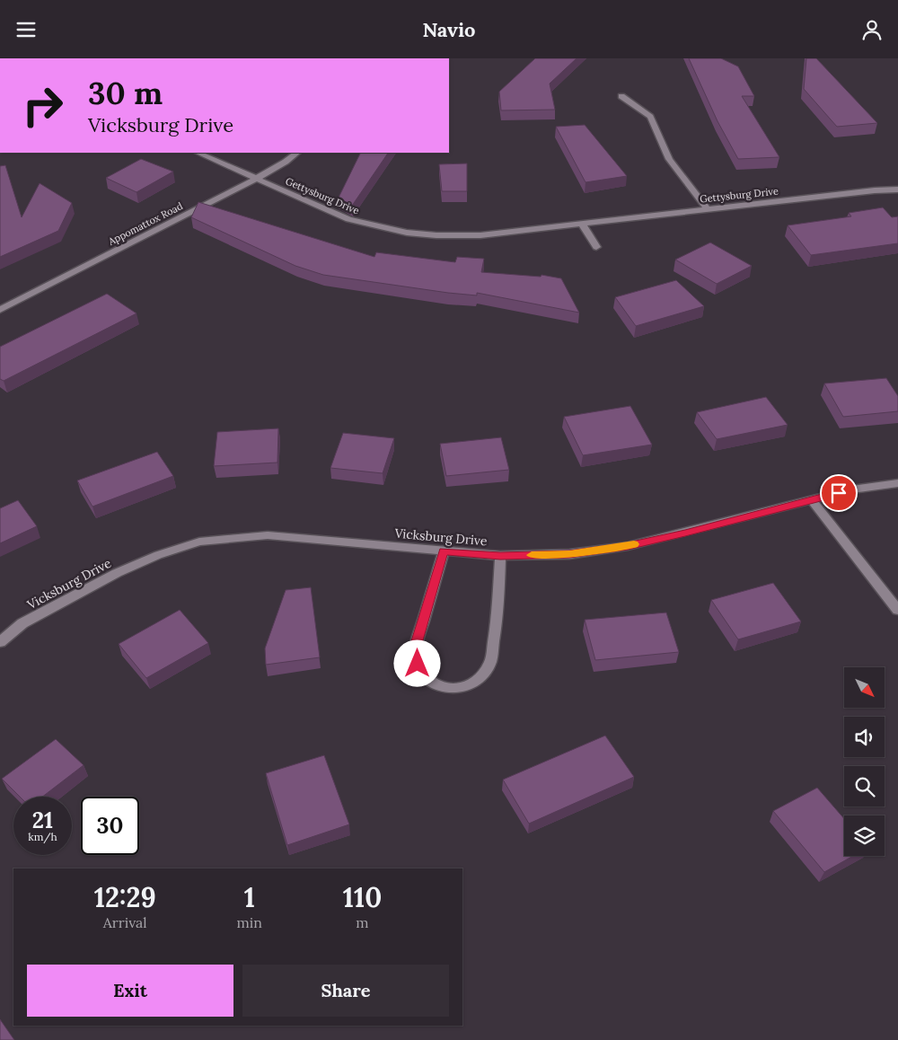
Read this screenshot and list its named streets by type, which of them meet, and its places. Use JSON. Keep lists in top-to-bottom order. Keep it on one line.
{"streets":{"street":["Gettysburg Drive","Appomattox Road","Vicksburg Drive"]},"crossings":[["Gettysburg Drive","Appomattox Road"]],"north":"bottom right","page":{"header":"Navio","turn":["30 m","Vicksburg Drive"],"speed":"21 km/h","limit":"30","eta":["12:29","Arrival","1","min","110","m"],"buttons":["Exit","Share"]}}
